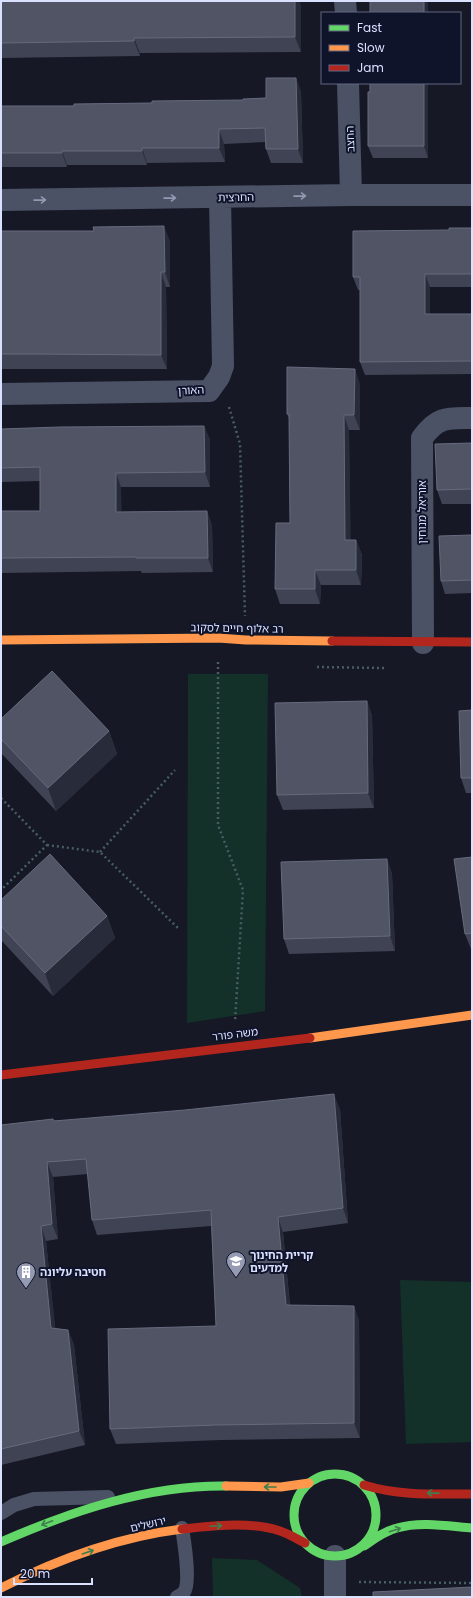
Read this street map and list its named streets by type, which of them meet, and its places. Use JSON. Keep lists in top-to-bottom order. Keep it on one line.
{"streets":{"street":["החצב","החרצית","האורן","אוריאל מנוחין","רב אלוף חיים לסקוב","משה פורר","ירושלים"]},"crossings":[["החצב","החרצית"],["אוריאל מנוחין","רב אלוף חיים לסקוב"]],"one_way":["החרצית"],"places":{"school or university":["קריית החינוך למדעים"],"building":["חטיבה עליונה"]},"legend":["Fast","Slow","Jam"],"scale_bar":"20 m"}
